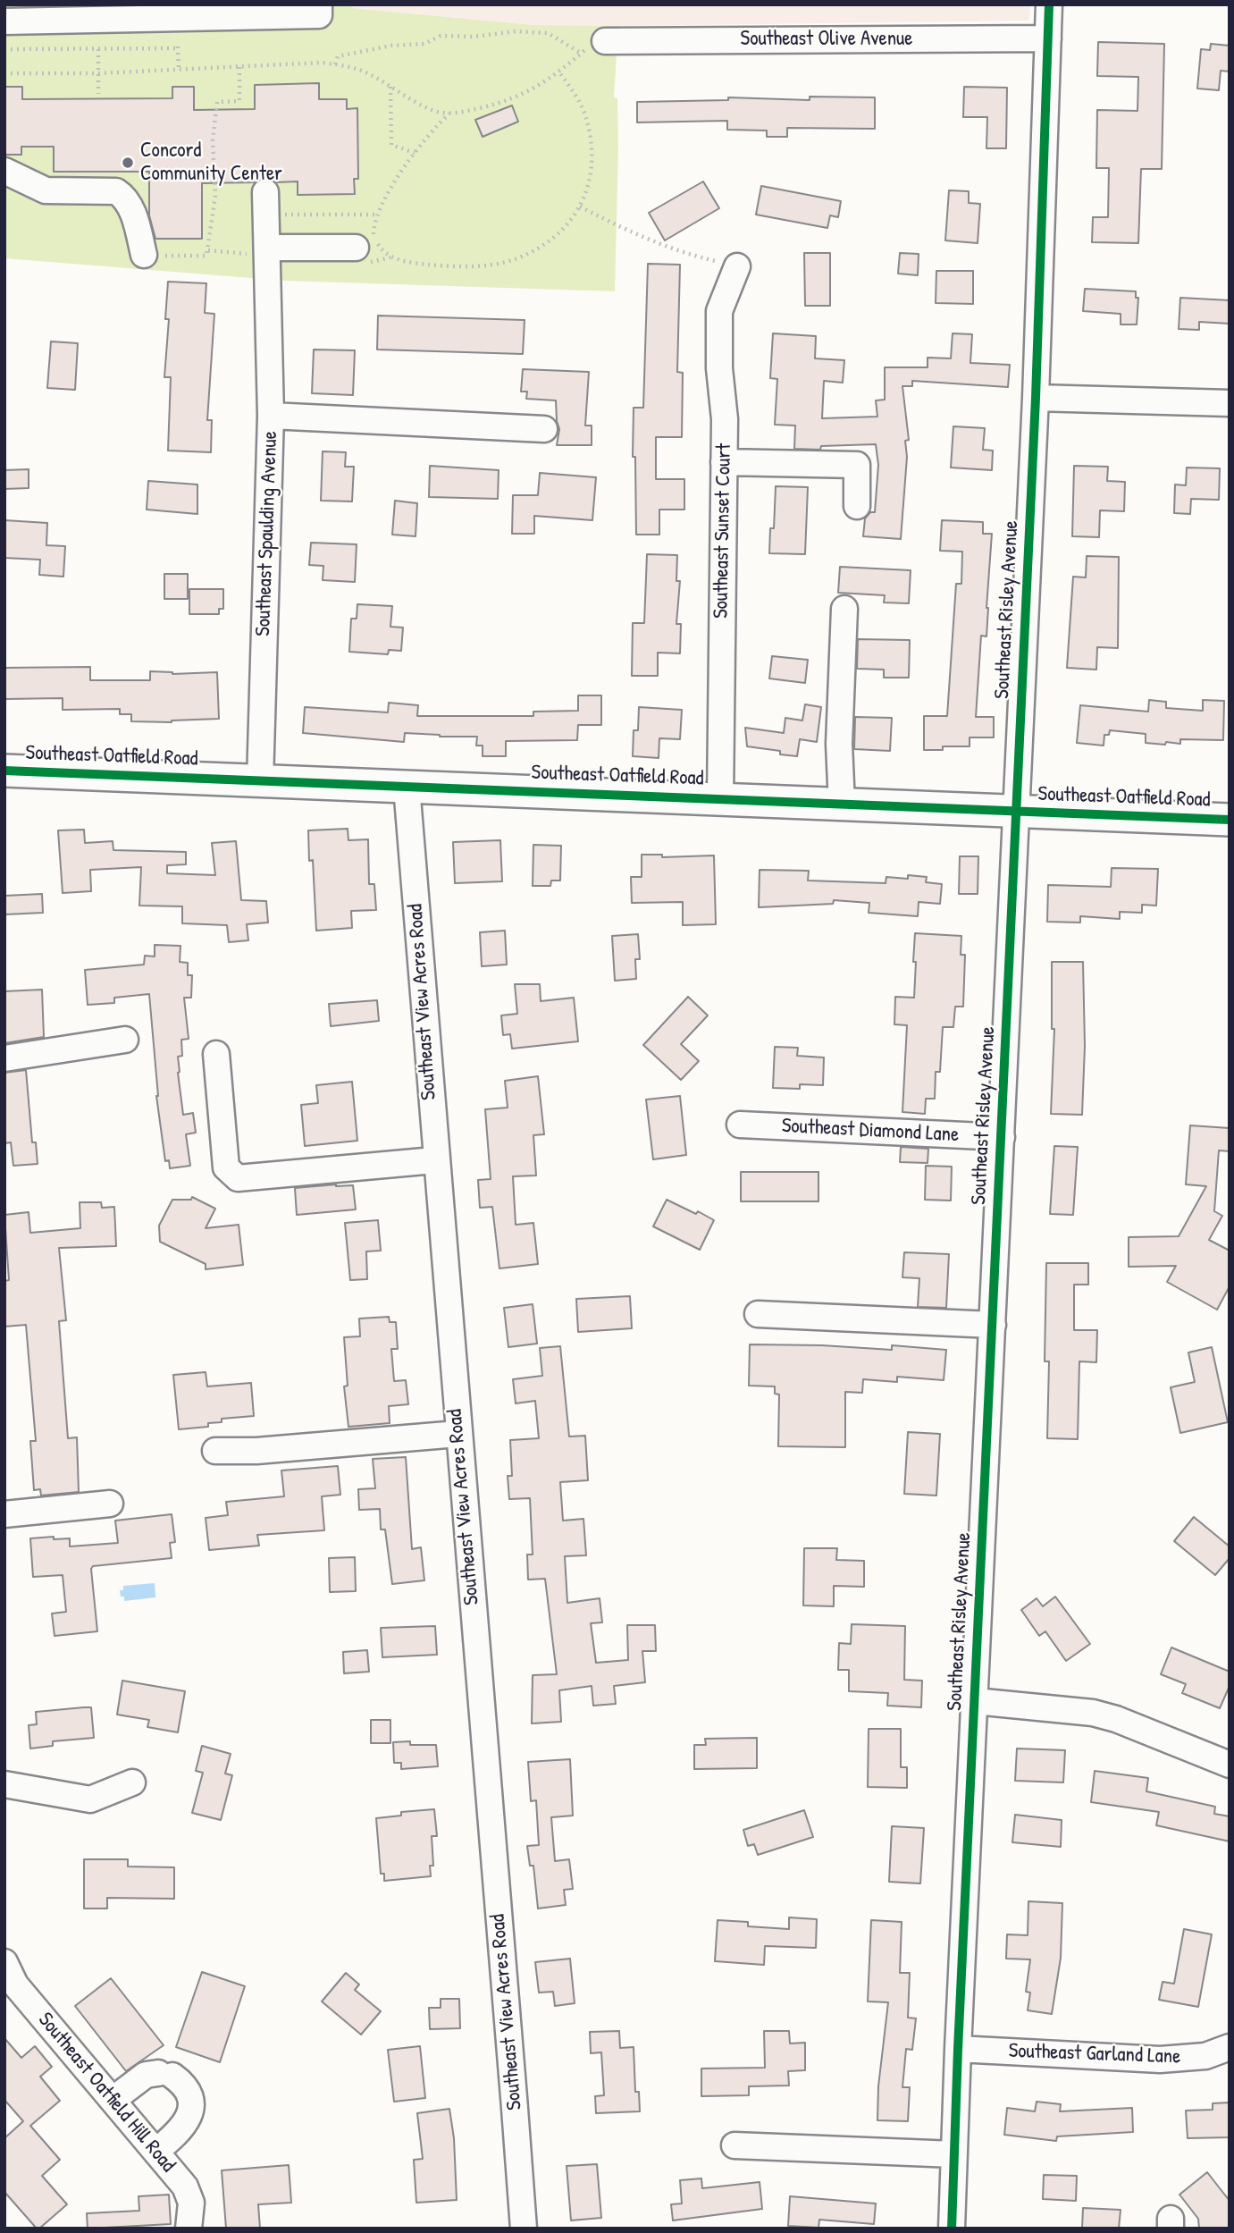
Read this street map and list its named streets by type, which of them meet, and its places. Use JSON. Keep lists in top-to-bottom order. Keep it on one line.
{"streets":{"main road":["Southeast Oatfield Road"],"street":["Southeast Olive Avenue","Southeast Sunset Court","Southeast Spaulding Avenue","Southeast Risley Avenue","Southeast View Acres Road","Southeast Diamond Lane","Southeast Garland Lane","Southeast Oatfield Hill Road"]},"crossings":[["Southeast Olive Avenue","Southeast Risley Avenue"],["Southeast Sunset Court","Southeast Oatfield Road"],["Southeast Spaulding Avenue","Southeast Oatfield Road"],["Southeast Risley Avenue","Southeast Oatfield Road"],["Southeast Risley Avenue","Southeast Diamond Lane"],["Southeast Risley Avenue","Southeast Garland Lane"],["Southeast Oatfield Road","Southeast View Acres Road"]],"places":["Concord Community Center"]}
